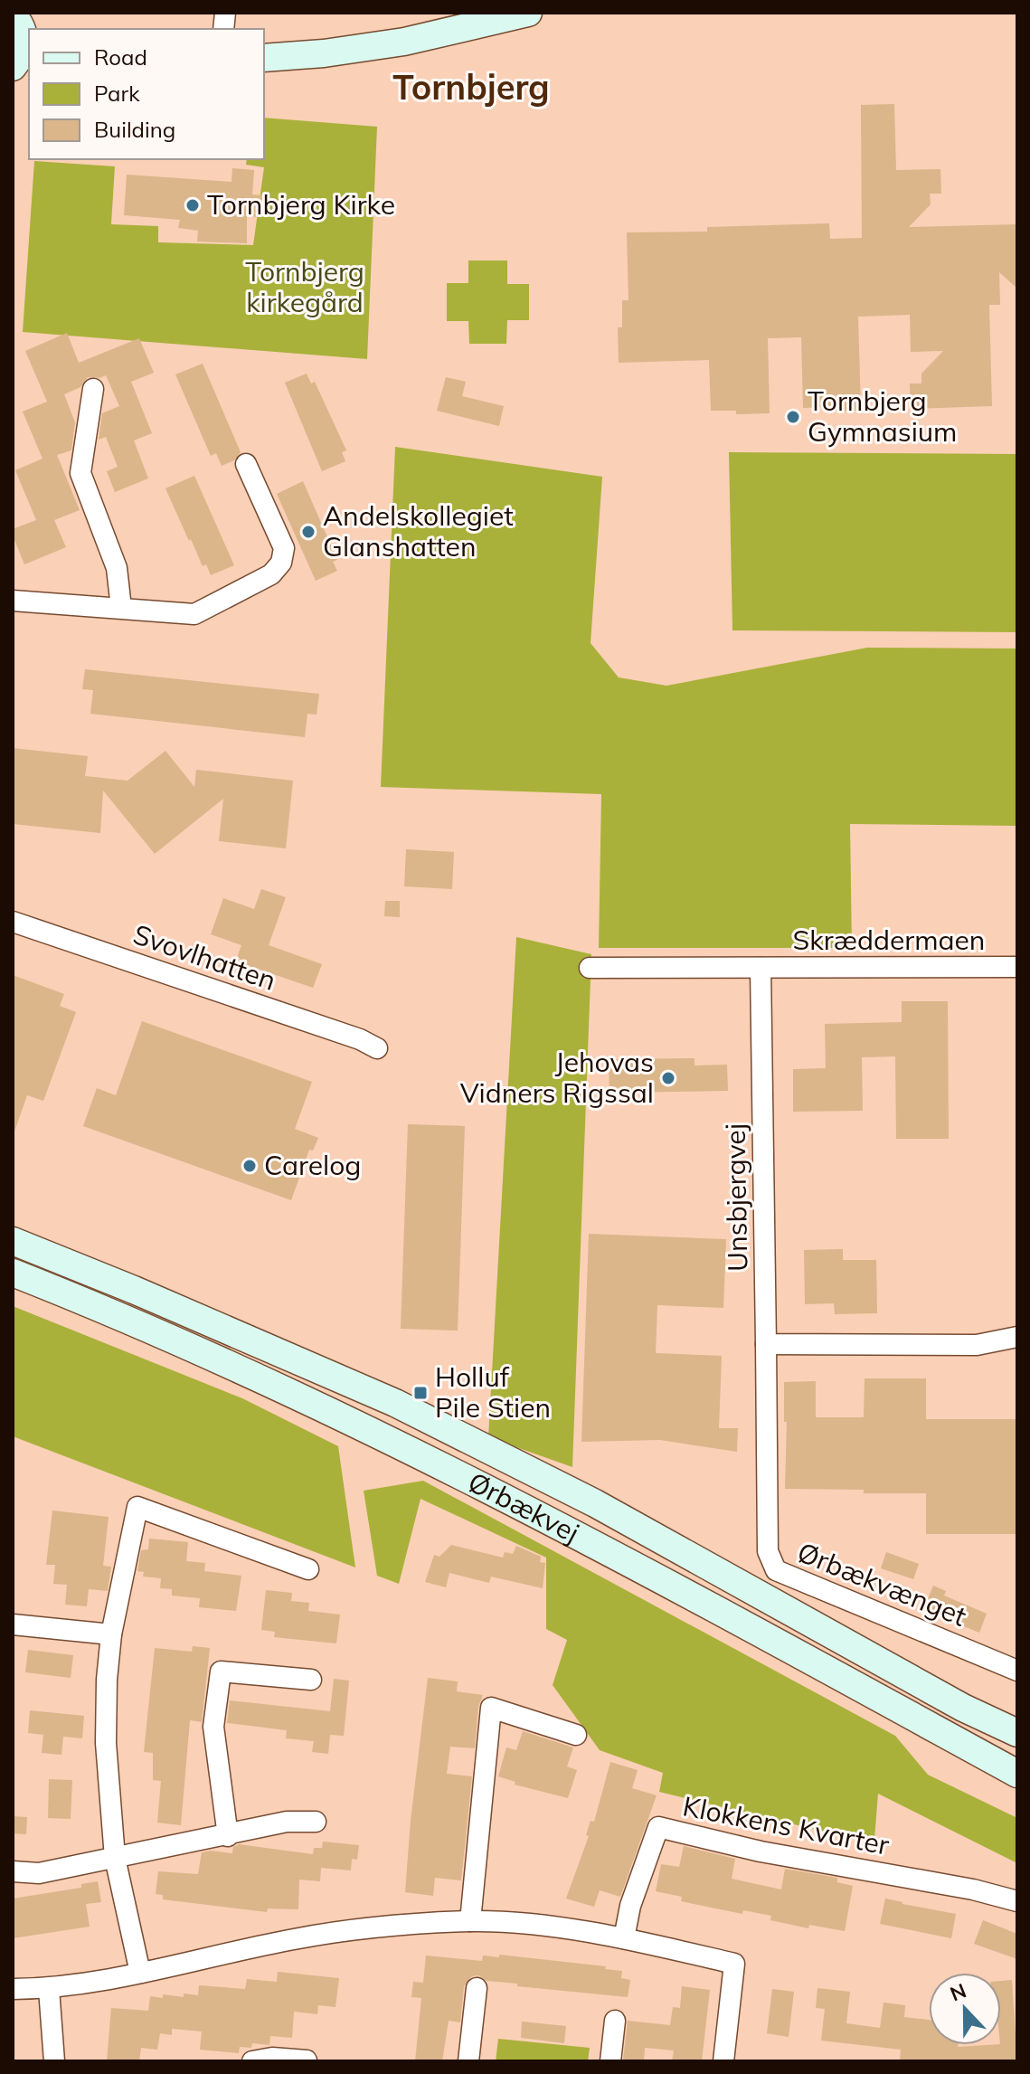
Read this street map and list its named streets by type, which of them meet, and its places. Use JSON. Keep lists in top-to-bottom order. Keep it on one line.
{"streets":{"main road":["Ørbækvej"],"street":["Skræddermaen","Svovlhatten","Unsbjergvej","Ørbækvænget","Klokkens Kvarter"]},"crossings":[["Skræddermaen","Unsbjergvej"],["Unsbjergvej","Ørbækvænget"]],"districts":["Tornbjerg"],"parks":["Tornbjerg kirkegård"],"places":{"other":["Tornbjerg Kirke","Tornbjerg Gymnasium","Andelskollegiet Glanshatten","Jehovas Vidners Rigssal","Carelog"],"transit":["Holluf Pile Stien"]},"legend":["Road","Park","Building"],"north":"top"}
